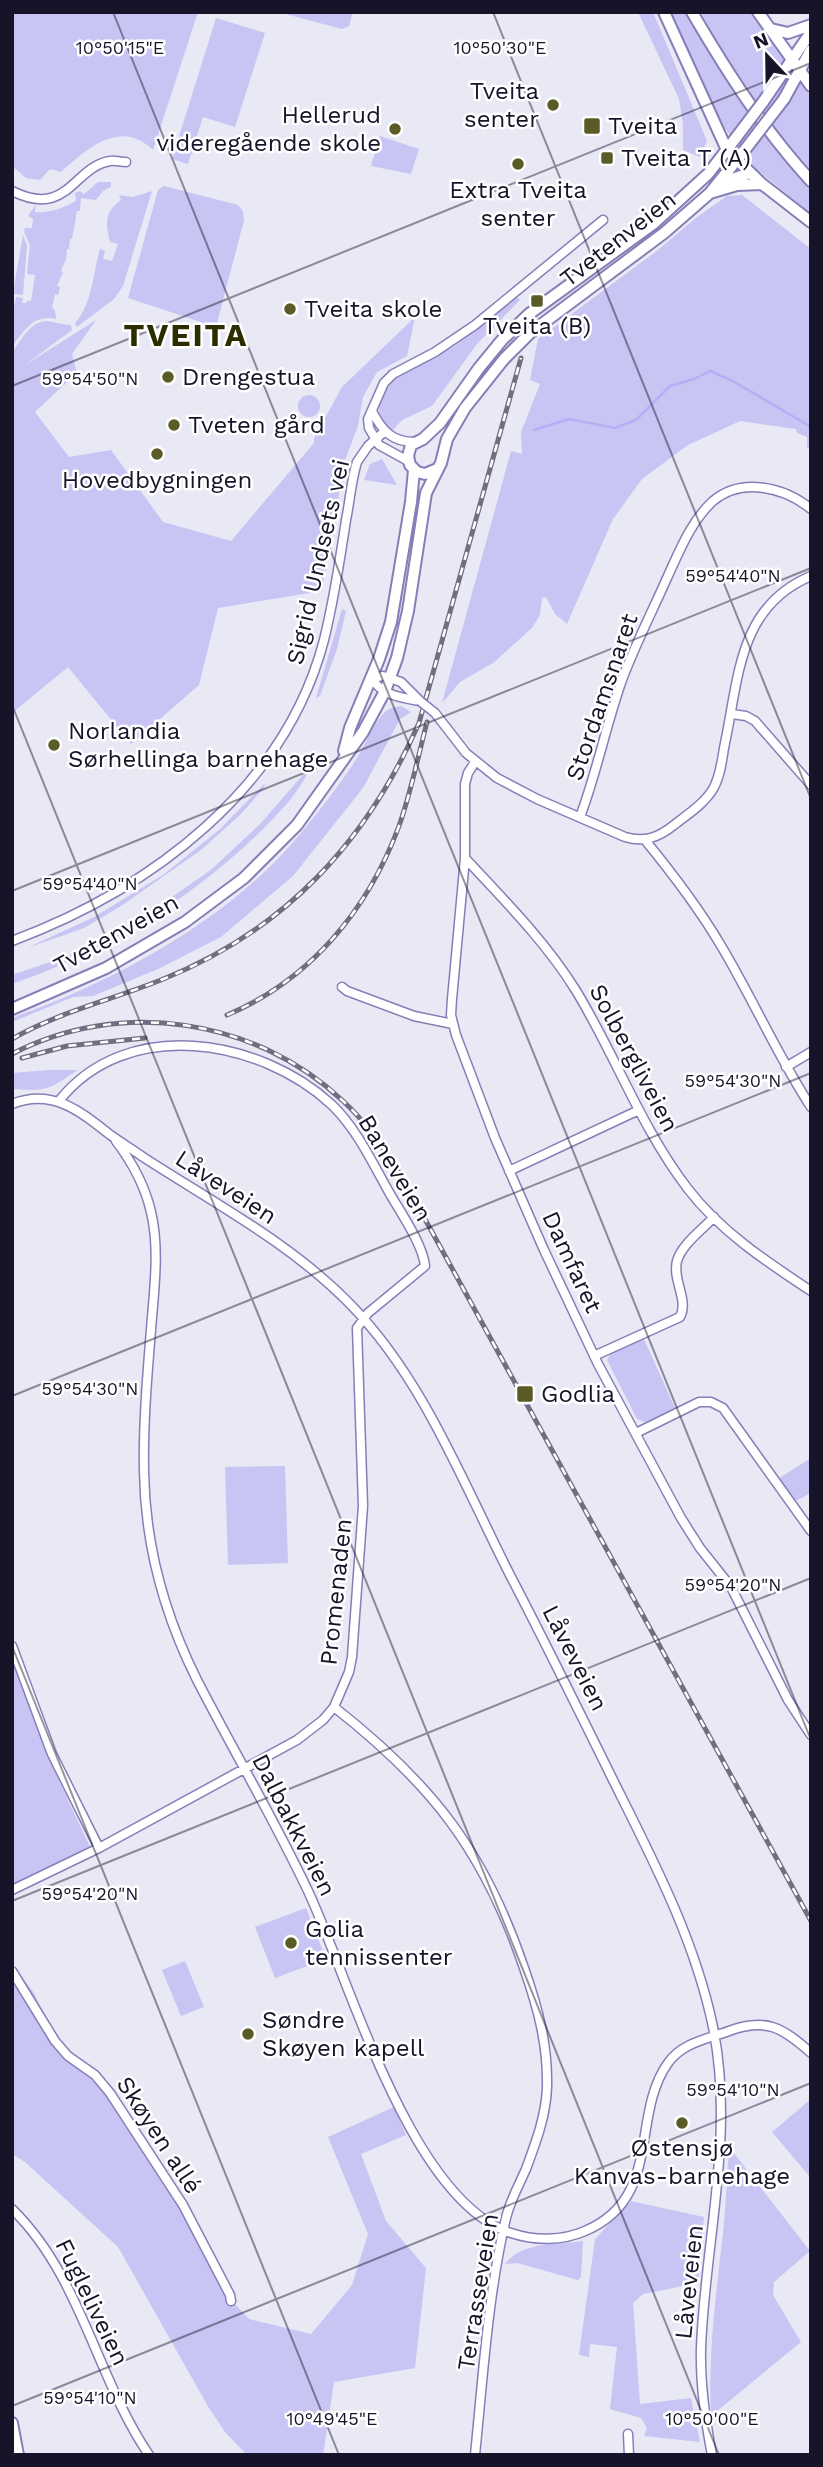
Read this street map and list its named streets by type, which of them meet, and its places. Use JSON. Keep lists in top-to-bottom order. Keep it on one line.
{"streets":{"main road":["Tvetenveien"],"street":["Sigrid Undsets vei","Stordamsnaret","Solbergliveien","Baneveien","Låveveien","Damfaret","Promenaden","Dalbakkveien","Skøyen allé","Terrasseveien","Fugleliveien"]},"crossings":[["Solbergliveien","Damfaret"],["Baneveien","Låveveien"],["Baneveien","Promenaden"],["Låveveien","Promenaden"],["Låveveien","Dalbakkveien"],["Promenaden","Dalbakkveien"],["Promenaden","Terrasseveien"],["Dalbakkveien","Terrasseveien"]],"districts":["TVEITA"],"places":{"other":["Tveita senter","Hellerud videregående skole","Extra Tveita senter","Tveita skole","Drengestua","Tveten gård","Hovedbygningen","Norlandia Sørhellinga barnehage","Golia tennissenter","Søndre Skøyen kapell","Østensjø Kanvas-barnehage"],"transit":["Tveita","Tveita T (A)","Tveita (B)","Godlia"]},"north":"top","coordinates":["10°50'15\"E","10°50'30\"E","59°54'50\"N","59°54'40\"N","59°54'30\"N","59°54'20\"N","59°54'10\"N","10°49'45\"E","10°50'00\"E"]}
